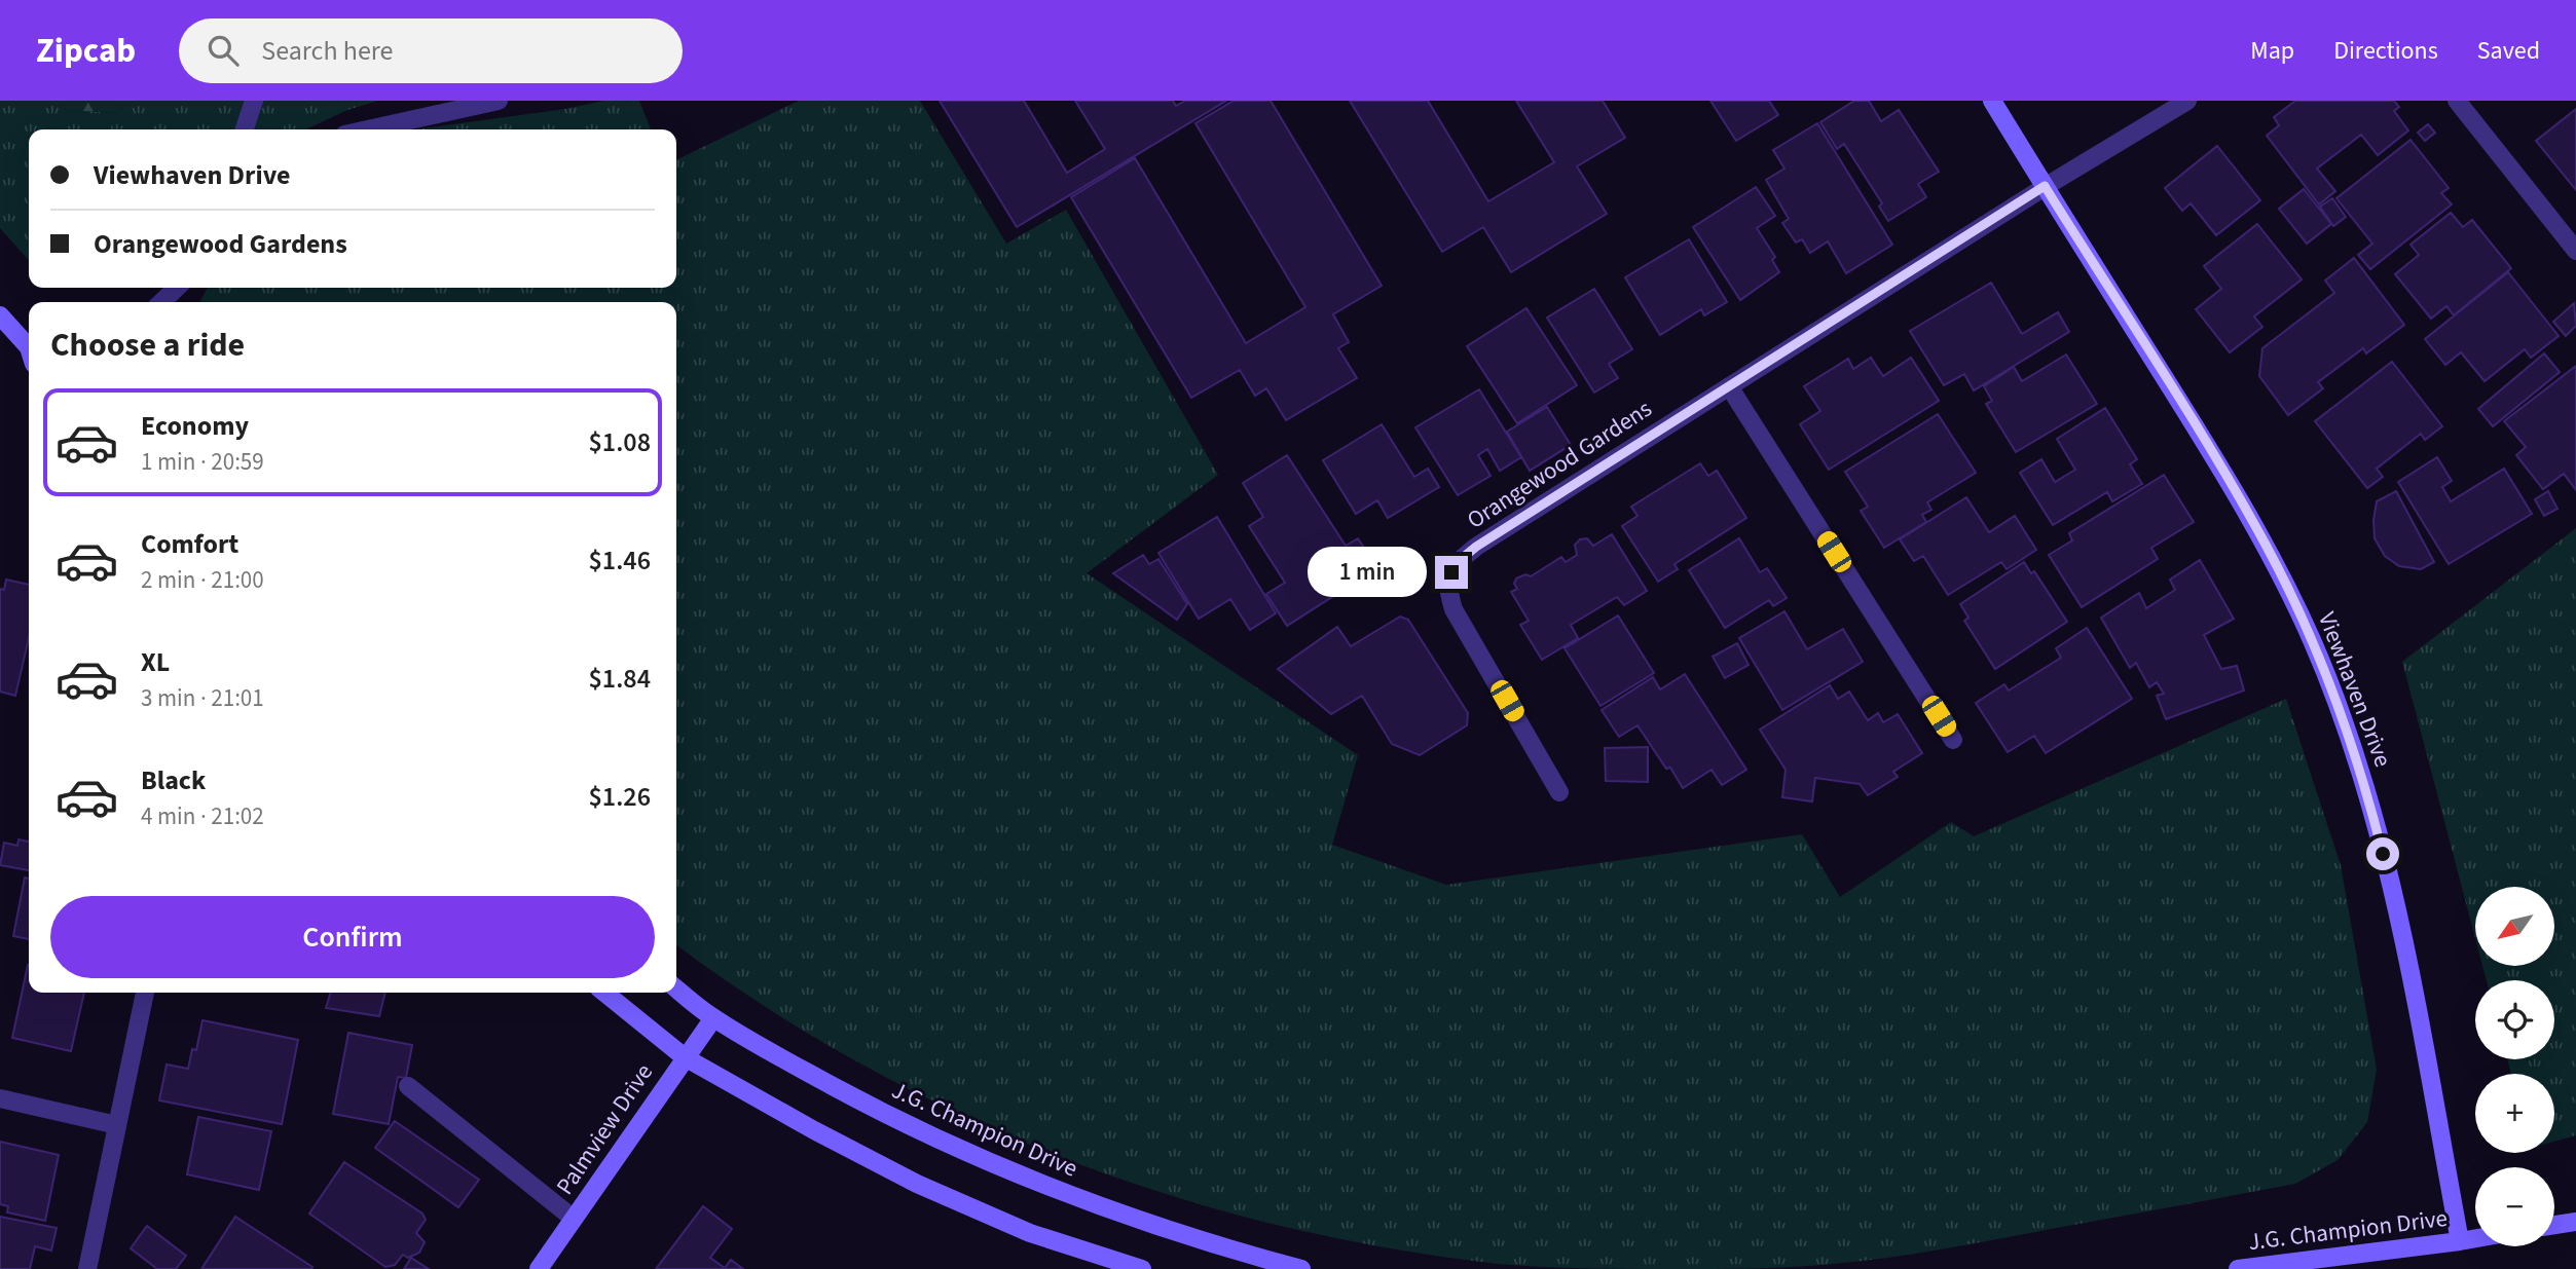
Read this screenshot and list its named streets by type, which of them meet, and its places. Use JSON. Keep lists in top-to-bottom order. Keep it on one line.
{"streets":{"main road":["Viewhaven Drive","Palmview Drive","J.G. Champion Drive"],"street":["Orangewood Gardens"]},"crossings":[["Orangewood Gardens","Viewhaven Drive"],["Viewhaven Drive","J.G. Champion Drive"],["Palmview Drive","J.G. Champion Drive"]],"north":"bottom left","page":{"header":"Zipcab","search":"Search here","nav":["Map","Directions","Saved"],"banner":["Viewhaven Drive","Orangewood Gardens"],"heading":"Choose a ride","list":[{"name":"Economy","note":"1 min · 20:59","value":"$1.08"},{"name":"Comfort","note":"2 min · 21:00","value":"$1.46"},{"name":"XL","note":"3 min · 21:01","value":"$1.84"},{"name":"Black","note":"4 min · 21:02","value":"$1.26"}],"bubble":"1 min","buttons":"Confirm","map_buttons":["+","−"]}}
